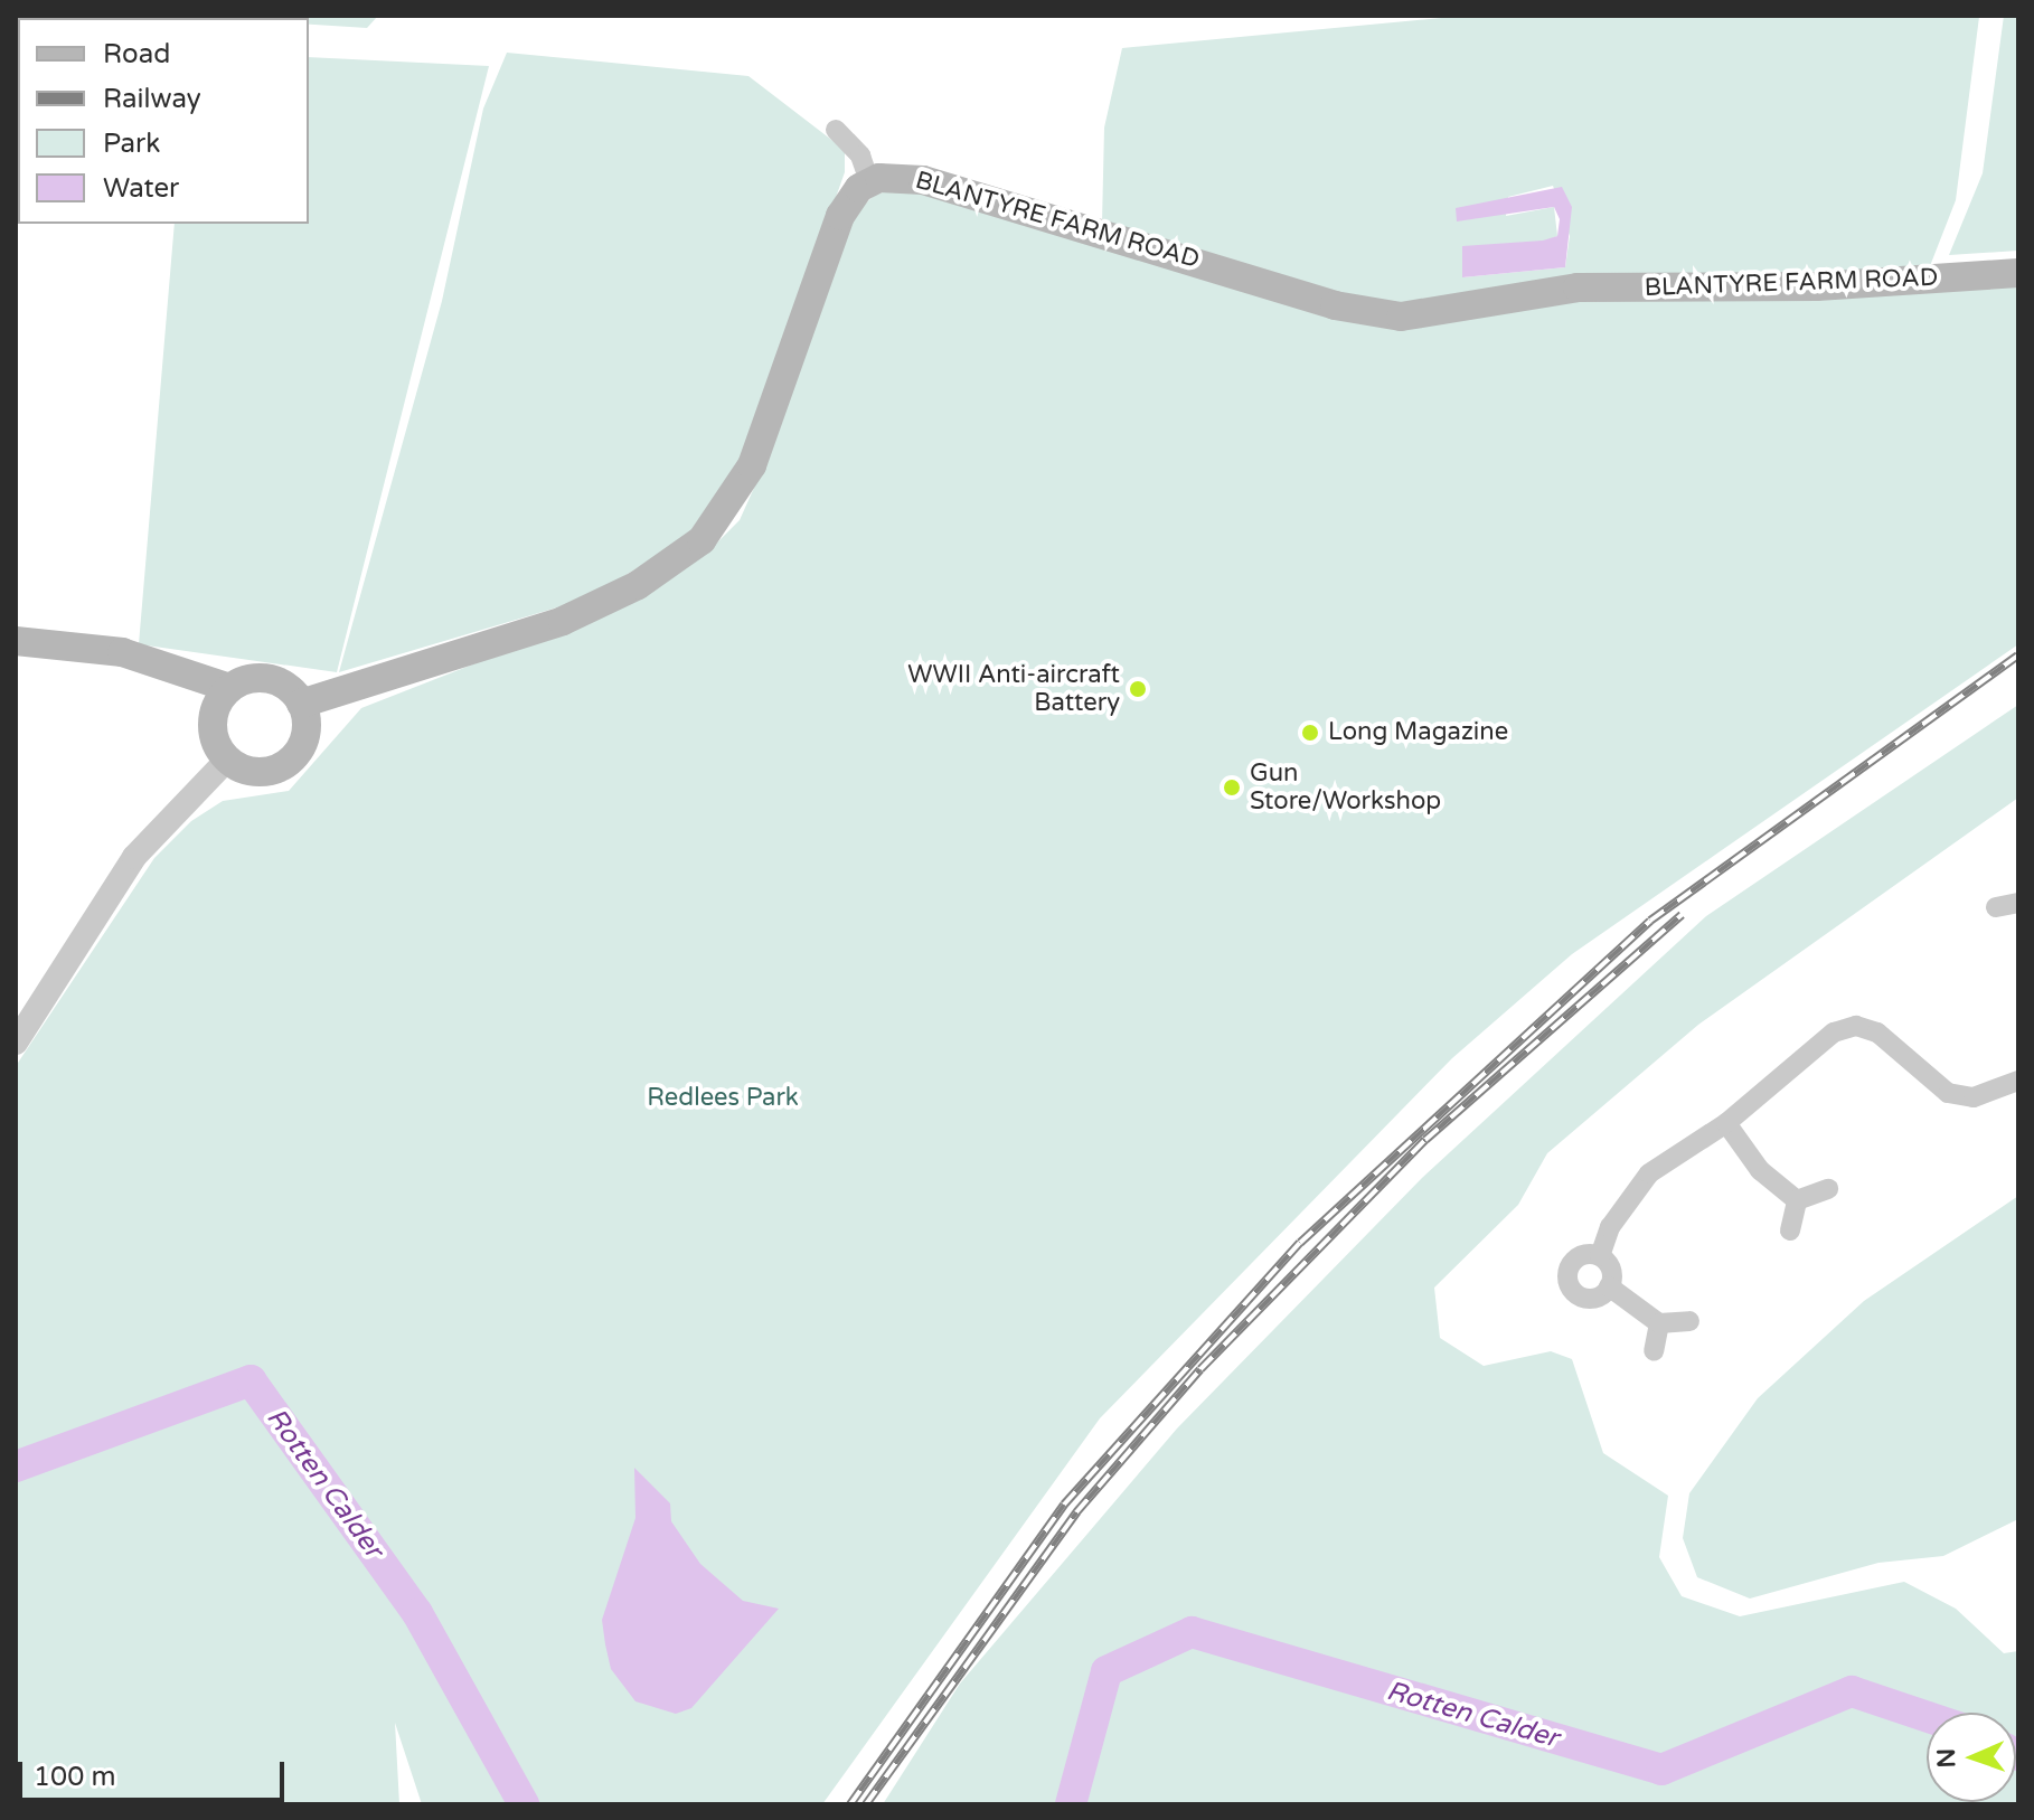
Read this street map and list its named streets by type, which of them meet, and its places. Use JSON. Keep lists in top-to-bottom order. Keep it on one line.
{"streets":{"main road":["BLANTYRE FARM ROAD"]},"water":["Rotten Calder"],"parks":["Redlees Park"],"places":["WWII Anti-aircraft Battery","Long Magazine","Gun Store/Workshop"],"legend":["Road","Railway","Park","Water"],"scale_bar":"100 m","north":"left"}
